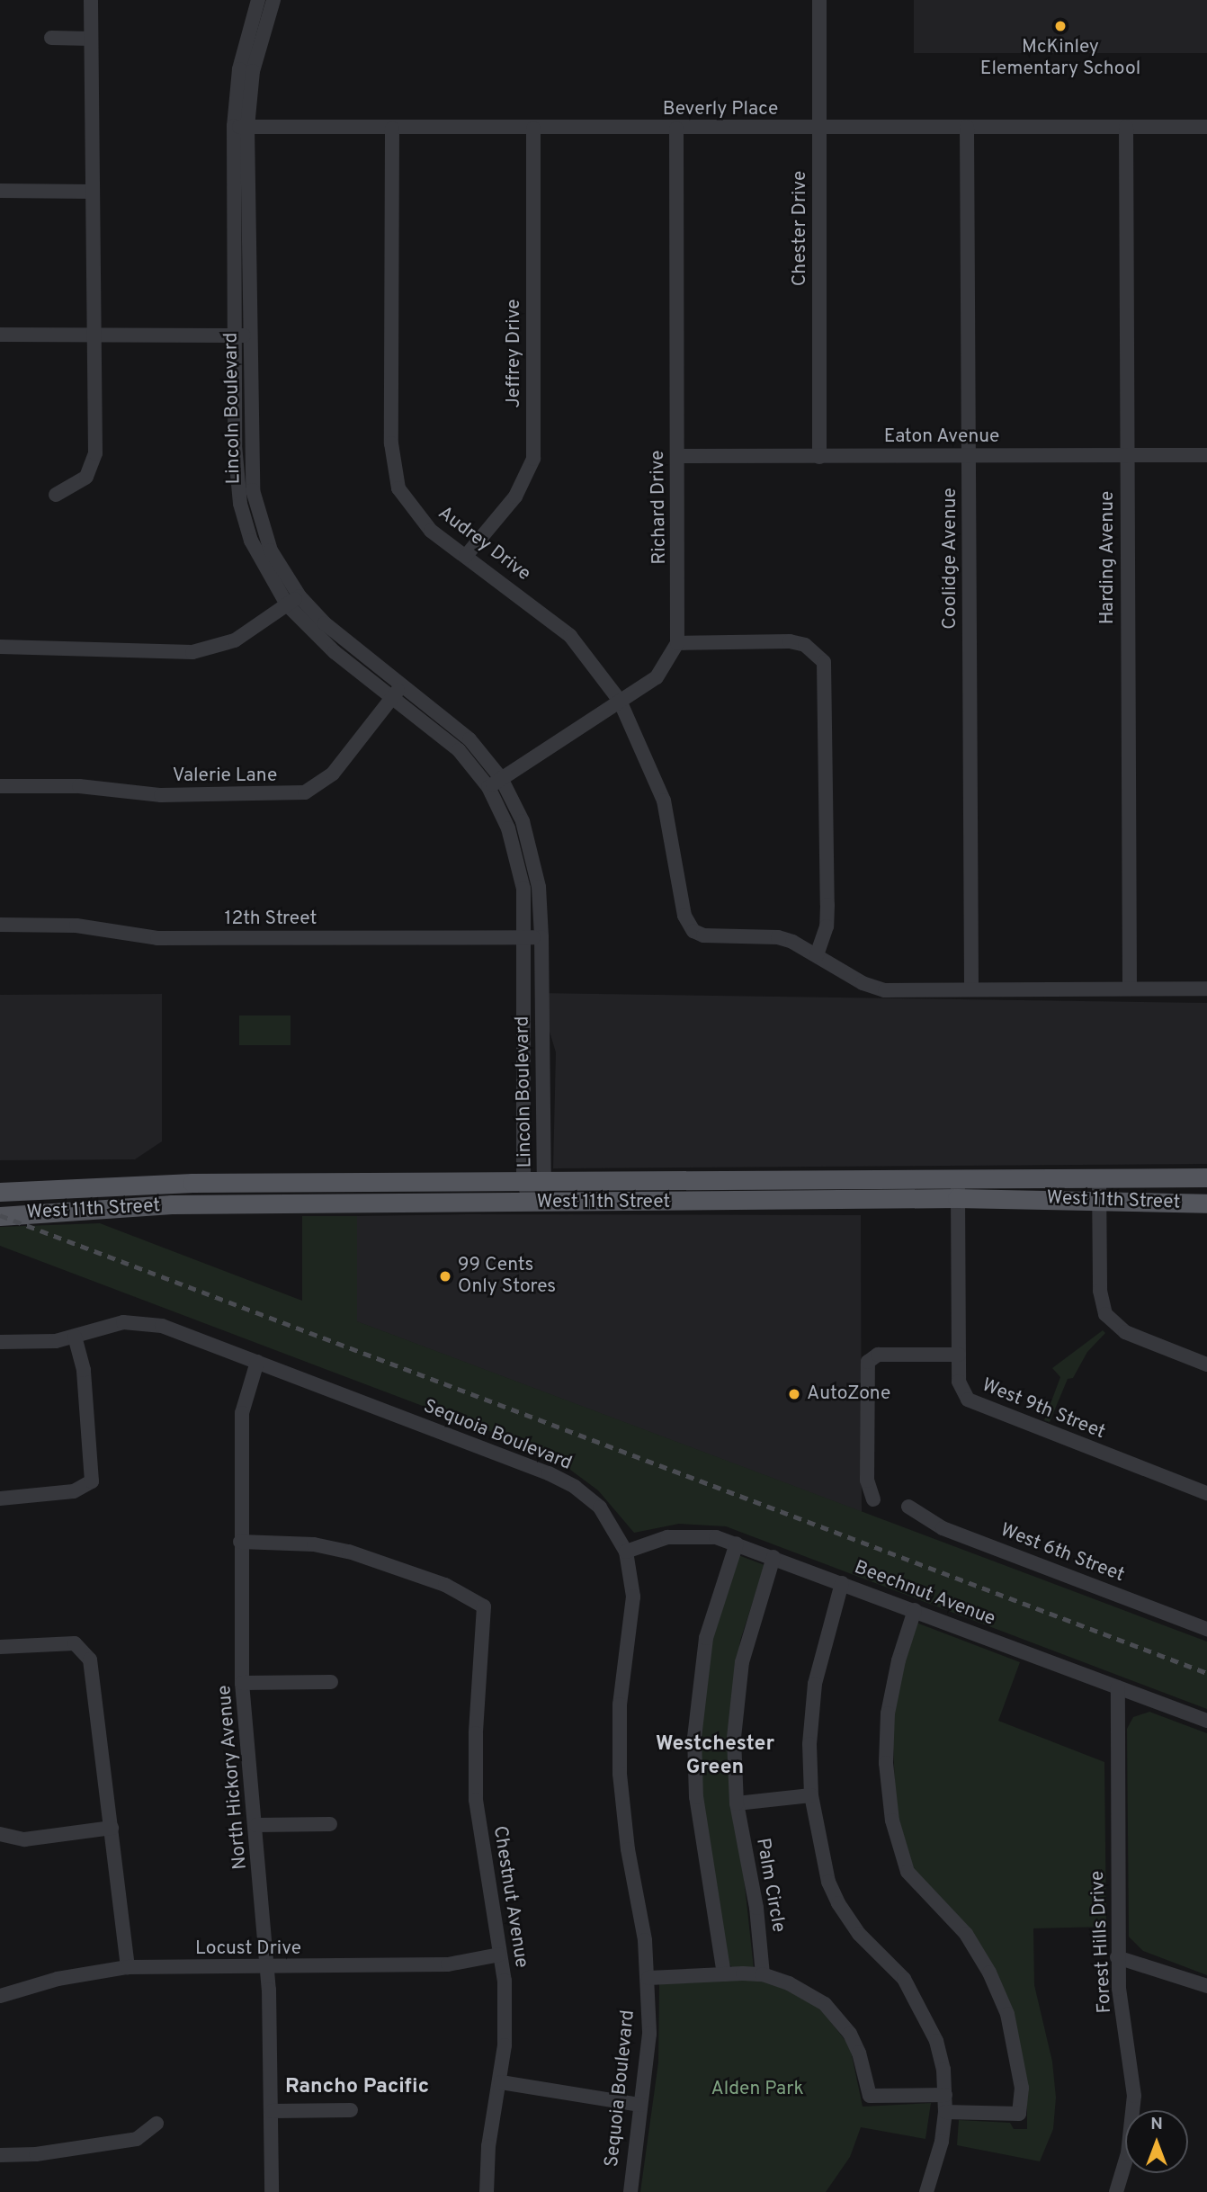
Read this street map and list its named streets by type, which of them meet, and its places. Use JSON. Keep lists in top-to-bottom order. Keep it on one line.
{"streets":{"main road":["West 11th Street"],"street":["Beverly Place","Chester Drive","Jeffrey Drive","Lincoln Boulevard","Eaton Avenue","Richard Drive","Audrey Drive","Harding Avenue","Coolidge Avenue","Valerie Lane","12th Street","West 9th Street","Sequoia Boulevard","West 6th Street","Beechnut Avenue","North Hickory Avenue","Palm Circle","Chestnut Avenue","Forest Hills Drive","Locust Drive"]},"crossings":[["Beverly Place","Chester Drive"],["Beverly Place","Jeffrey Drive"],["Beverly Place","Lincoln Boulevard"],["Beverly Place","Richard Drive"],["Beverly Place","Audrey Drive"],["Beverly Place","Harding Avenue"],["Beverly Place","Coolidge Avenue"],["Chester Drive","Eaton Avenue"],["Jeffrey Drive","Audrey Drive"],["Lincoln Boulevard","Valerie Lane"],["Lincoln Boulevard","12th Street"],["Lincoln Boulevard","West 11th Street"],["Eaton Avenue","Richard Drive"],["Eaton Avenue","Harding Avenue"],["Eaton Avenue","Coolidge Avenue"],["West 11th Street","West 9th Street"],["Sequoia Boulevard","Beechnut Avenue"],["Sequoia Boulevard","North Hickory Avenue"],["Beechnut Avenue","Palm Circle"],["Beechnut Avenue","Forest Hills Drive"],["North Hickory Avenue","Chestnut Avenue"],["North Hickory Avenue","Locust Drive"],["Chestnut Avenue","Locust Drive"]],"districts":["Westchester Green","Rancho Pacific"],"parks":["Alden Park"],"places":["McKinley Elementary School","99 Cents Only Stores","AutoZone"],"north":"top"}
